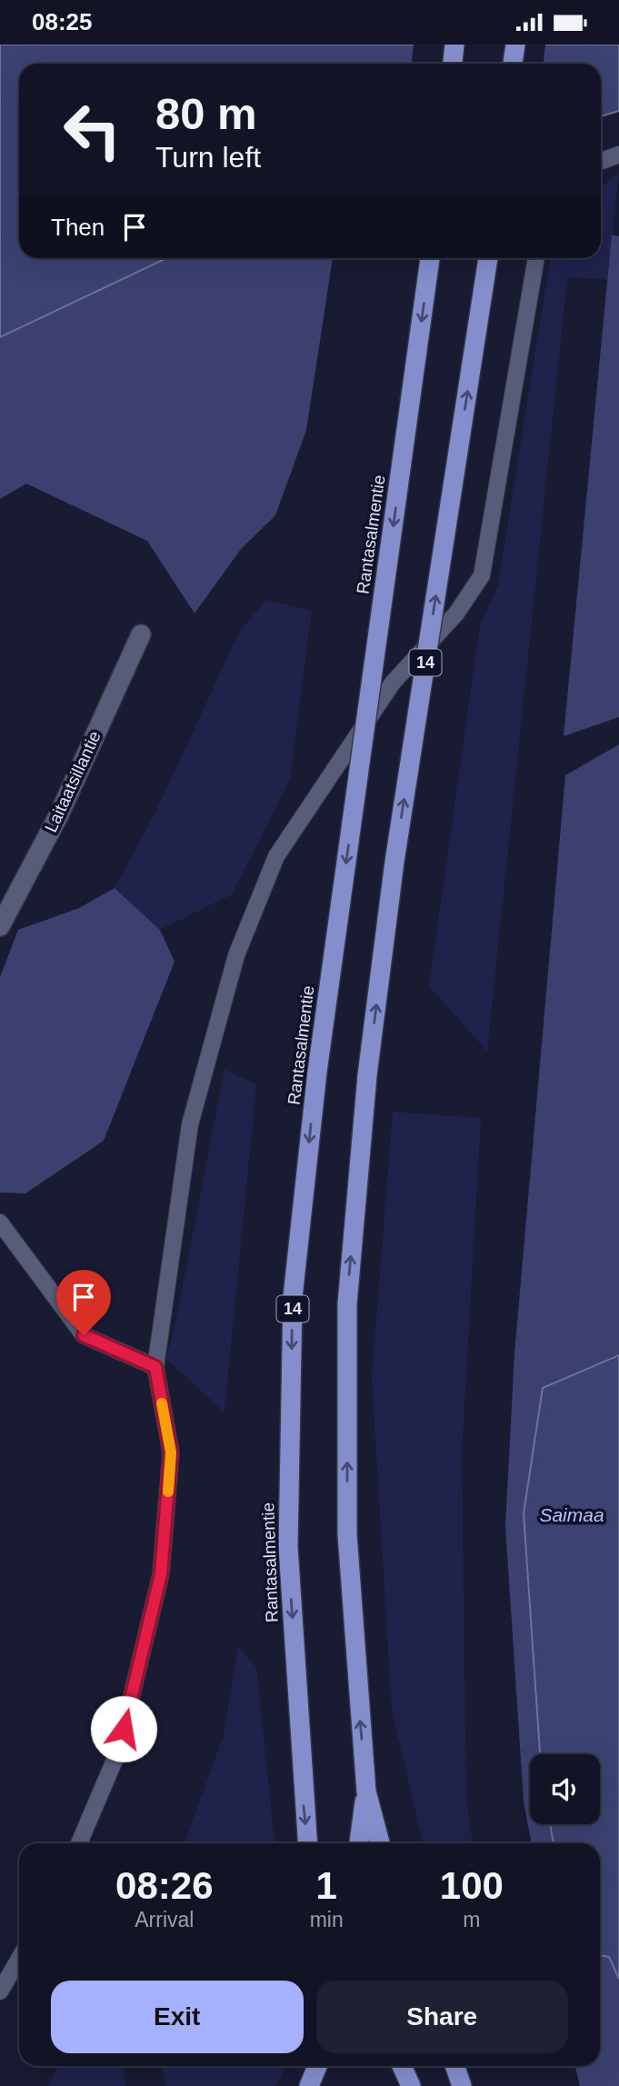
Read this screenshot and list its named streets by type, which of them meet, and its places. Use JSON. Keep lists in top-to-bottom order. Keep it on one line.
{"streets":{"highway":["Rantasalmentie","14"],"street":["Laitaatsillantie"]},"water":["Saimaa"],"page":{"status":"08:25","turn":["80 m","Turn left"],"then":"Then","eta":["08:26","Arrival","1","min","100","m"],"buttons":["Exit","Share"]}}
